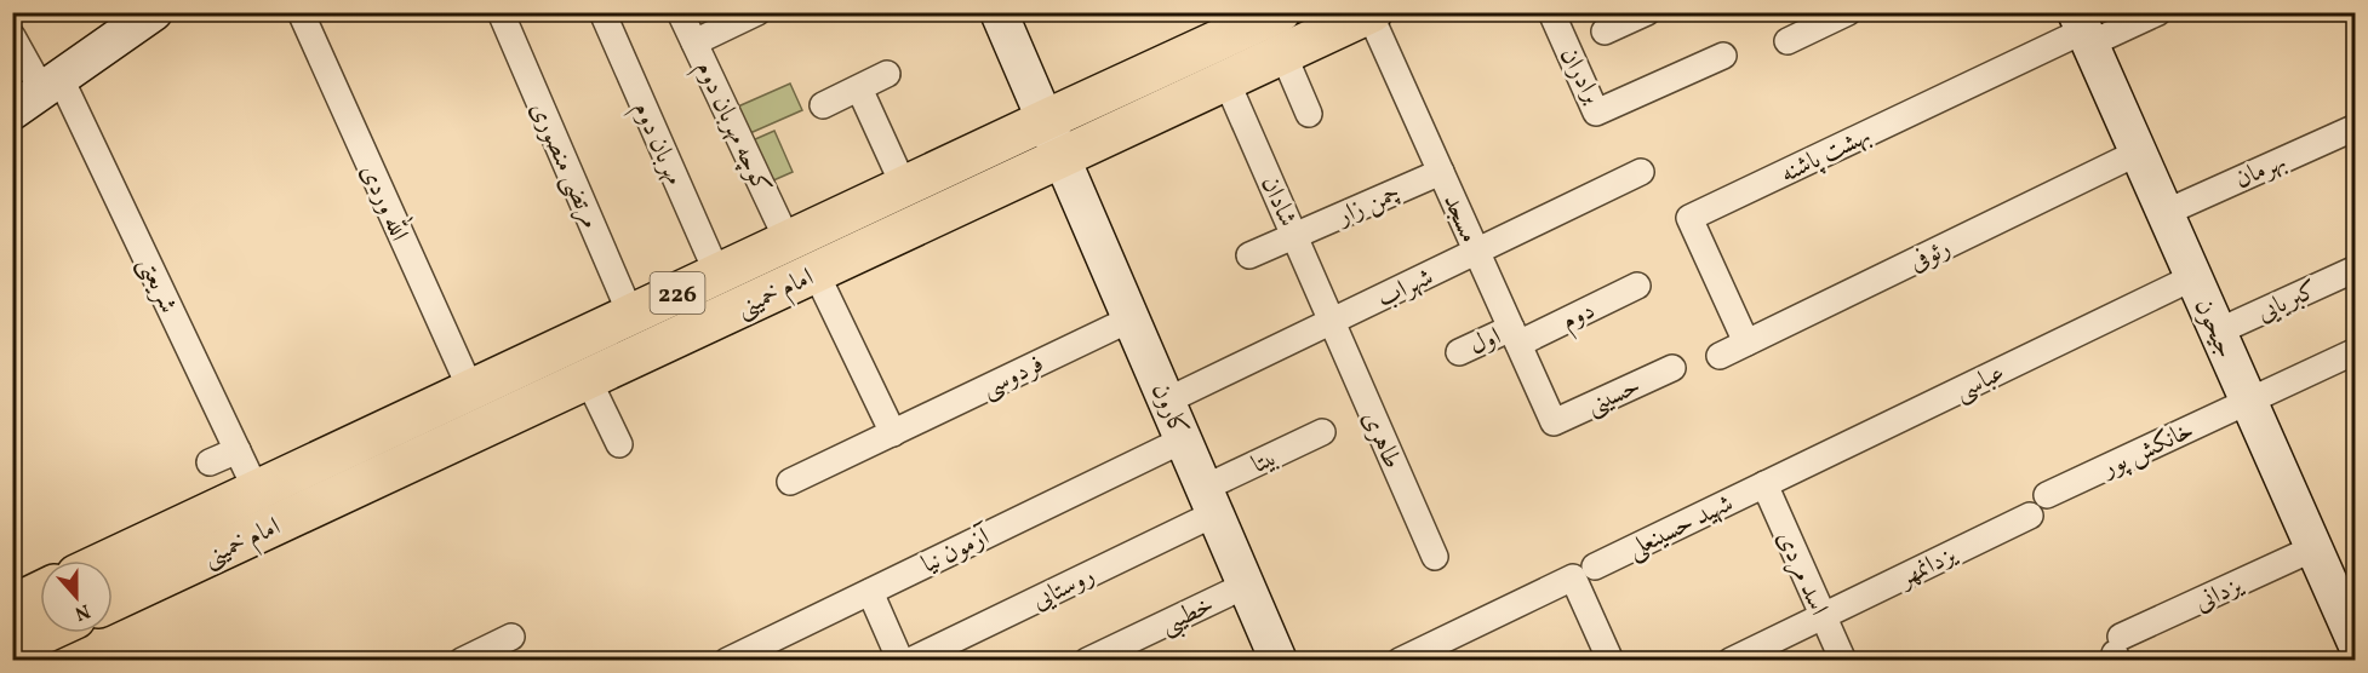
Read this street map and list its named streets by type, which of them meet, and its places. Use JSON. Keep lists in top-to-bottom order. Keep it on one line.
{"streets":{"main road":["امام خمینی","226","جیحون","کارون"],"street":["برادران","کوچه مهربان دوم","مهربان دوم","بهشت پاشنه","مرتضی منصوری","بهرمان","شادان","الله وردی","چمن زار","مسجد","رئوفی","شریعتی","شهراب","کبریایی","دوم","اول","فردوسی","عباسی","حسینی","طاهری","خانکش پور","بیتا","شهید حسینعلی","آزمون نیا","یزدانمهر","اسد مردی","روستایی","یزدانی","خطیبی"]},"crossings":[["کوچه مهربان دوم","امام خمینی"],["مهربان دوم","امام خمینی"],["بهشت پاشنه","رئوفی"],["بهشت پاشنه","جیحون"],["مرتضی منصوری","امام خمینی"],["بهرمان","جیحون"],["شادان","چمن زار"],["شادان","شهراب"],["شادان","امام خمینی"],["شادان","طاهری"],["الله وردی","امام خمینی"],["چمن زار","مسجد"],["مسجد","شهراب"],["مسجد","امام خمینی"],["مسجد","دوم"],["مسجد","اول"],["مسجد","حسینی"],["رئوفی","جیحون"],["شریعتی","امام خمینی"],["شهراب","کارون"],["شهراب","طاهری"],["امام خمینی","کارون"],["کبریایی","جیحون"],["دوم","اول"],["جیحون","عباسی"],["جیحون","خانکش پور"],["جیحون","یزدانی"],["فردوسی","کارون"],["عباسی","شهید حسینعلی"],["عباسی","اسد مردی"],["کارون","بیتا"],["کارون","آزمون نیا"],["کارون","روستایی"],["کارون","خطیبی"],["بیتا","روستایی"],["شهید حسینعلی","اسد مردی"],["یزدانمهر","اسد مردی"]],"north":"bottom"}
